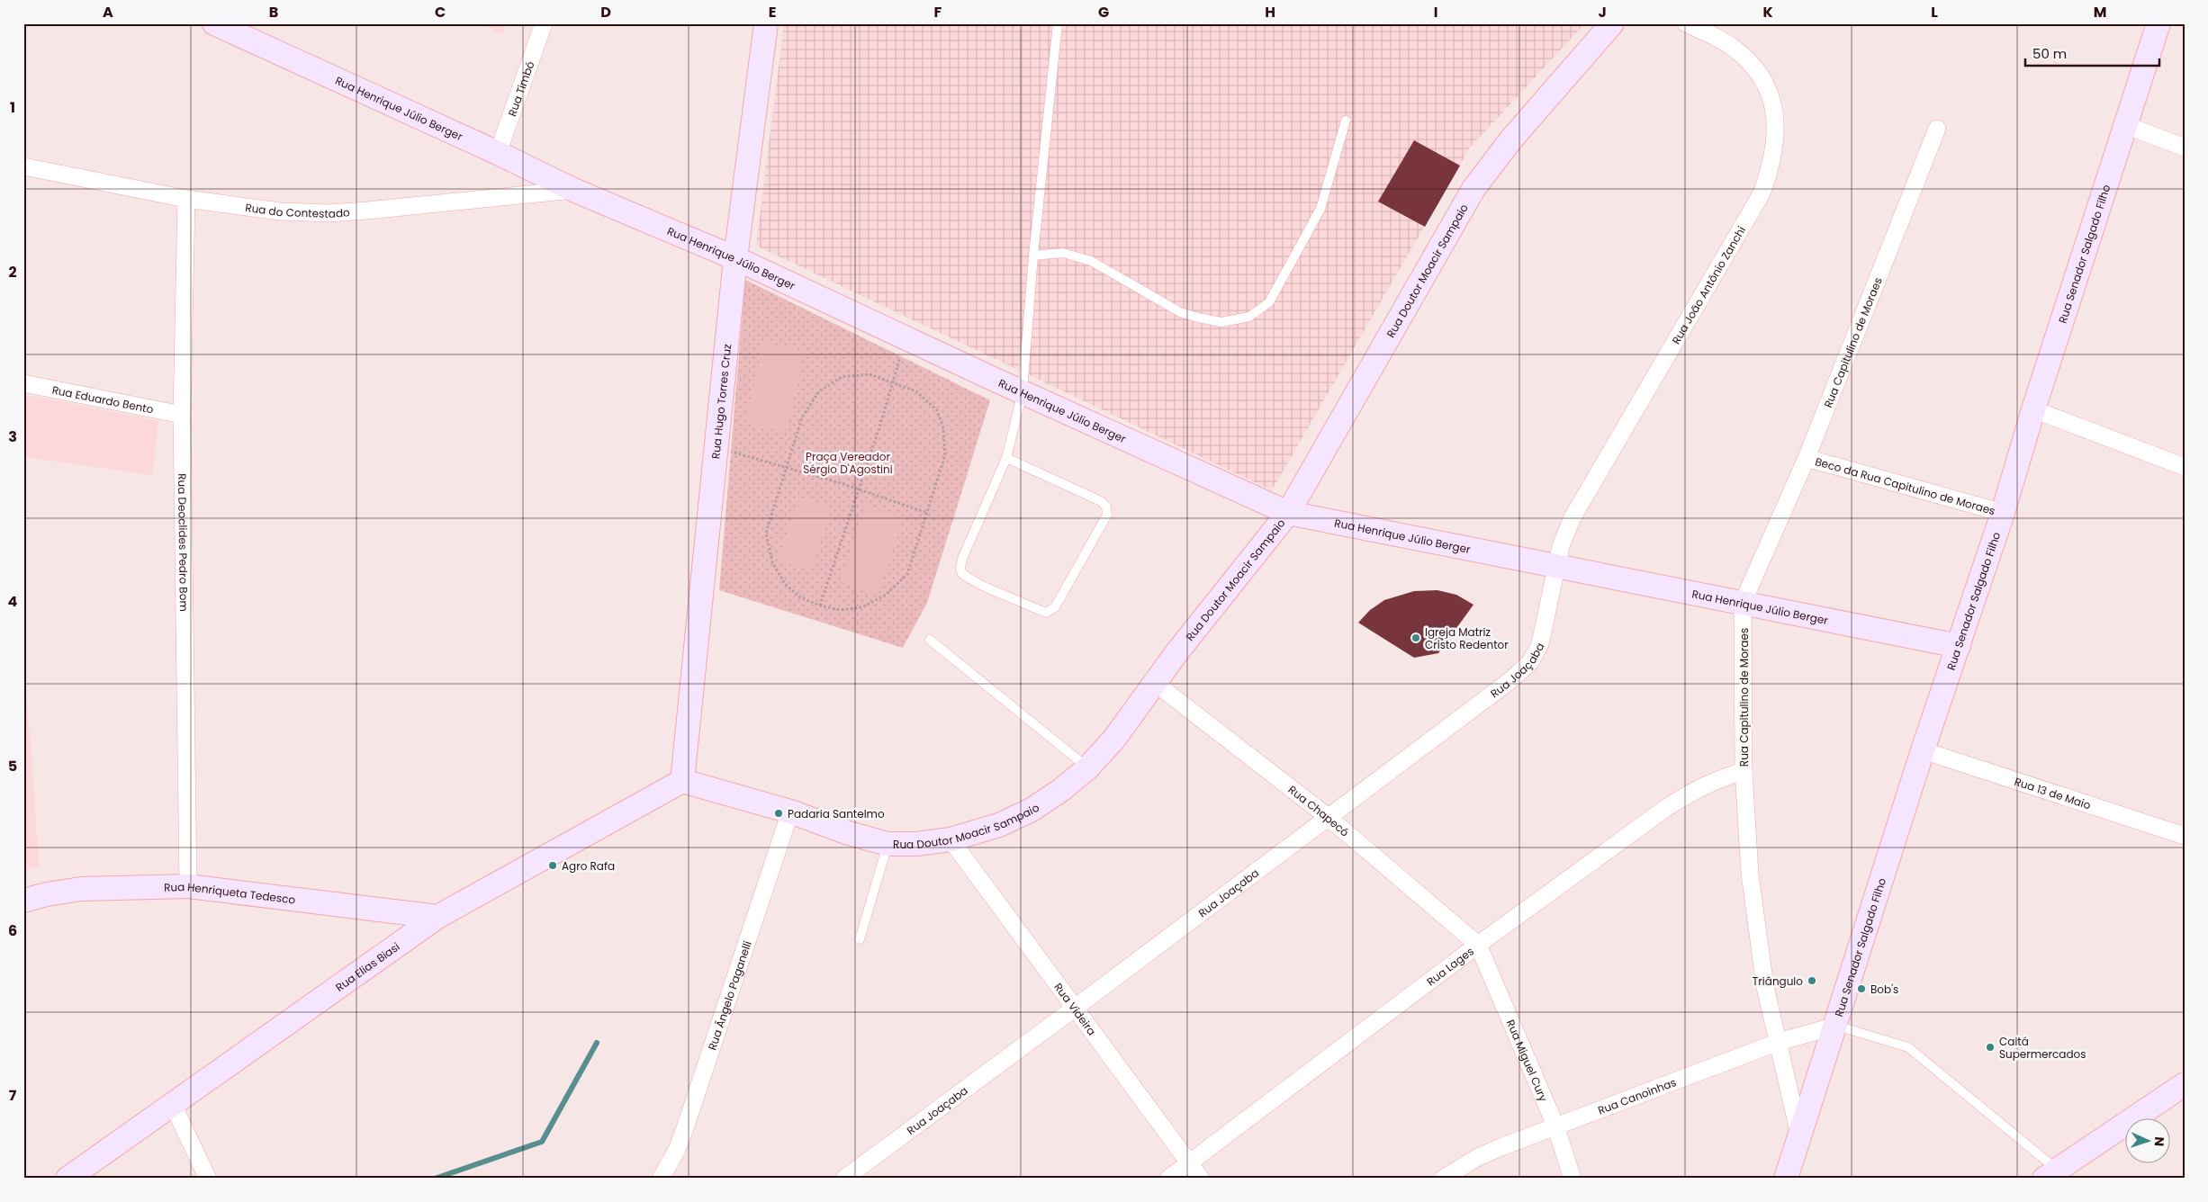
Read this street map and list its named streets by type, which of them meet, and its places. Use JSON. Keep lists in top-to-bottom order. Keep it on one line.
{"streets":{"street":["Rua Timbó","Rua Henrique Júlio Berger","Rua do Contestado","Rua Senador Salgado Filho","Rua Doutor Moacir Sampaio","Rua João Antônio Zanchi","Rua Capitulino de Moraes","Rua Eduardo Bento","Rua Hugo Torres Cruz","Beco da Rua Capitulino de Moraes","Rua Deoclides Pedro Bom","Rua Joaçaba","Rua 13 de Maio","Rua Chapecó","Rua Henriqueta Tedesco","Rua Lages","Rua Elias Biasi","Rua Ângelo Paganelli","Rua Videira","Rua Miguel Cury","Rua Canoinhas"]},"crossings":[["Rua Timbó","Rua Henrique Júlio Berger"],["Rua Henrique Júlio Berger","Rua do Contestado"],["Rua Henrique Júlio Berger","Rua Senador Salgado Filho"],["Rua Henrique Júlio Berger","Rua Doutor Moacir Sampaio"],["Rua Henrique Júlio Berger","Rua João Antônio Zanchi"],["Rua Henrique Júlio Berger","Rua Capitulino de Moraes"],["Rua Henrique Júlio Berger","Rua Hugo Torres Cruz"],["Rua Henrique Júlio Berger","Rua Joaçaba"],["Rua do Contestado","Rua Deoclides Pedro Bom"],["Rua Senador Salgado Filho","Rua Capitulino de Moraes"],["Rua Senador Salgado Filho","Beco da Rua Capitulino de Moraes"],["Rua Senador Salgado Filho","Rua 13 de Maio"],["Rua Senador Salgado Filho","Rua Canoinhas"],["Rua Doutor Moacir Sampaio","Rua Hugo Torres Cruz"],["Rua Doutor Moacir Sampaio","Rua Chapecó"],["Rua Doutor Moacir Sampaio","Rua Elias Biasi"],["Rua Doutor Moacir Sampaio","Rua Ângelo Paganelli"],["Rua Doutor Moacir Sampaio","Rua Videira"],["Rua João Antônio Zanchi","Rua Joaçaba"],["Rua Capitulino de Moraes","Beco da Rua Capitulino de Moraes"],["Rua Capitulino de Moraes","Rua Lages"],["Rua Capitulino de Moraes","Rua Canoinhas"],["Rua Eduardo Bento","Rua Deoclides Pedro Bom"],["Rua Hugo Torres Cruz","Rua Elias Biasi"],["Rua Deoclides Pedro Bom","Rua Henriqueta Tedesco"],["Rua Joaçaba","Rua Chapecó"],["Rua Joaçaba","Rua Videira"],["Rua Chapecó","Rua Lages"],["Rua Chapecó","Rua Miguel Cury"],["Rua Henriqueta Tedesco","Rua Elias Biasi"],["Rua Lages","Rua Videira"],["Rua Lages","Rua Miguel Cury"],["Rua Miguel Cury","Rua Canoinhas"]],"parks":["Praça Vereador Sérgio D'Agostini"],"places":["Igreja Matriz Cristo Redentor","Padaria Santelmo","Agro Rafa","Triângulo","Bob's","Caitá Supermercados"],"scale_bar":"50 m","north":"right","grid":{"columns":["A","B","C","D","E","F","G","H","I","J","K","L","M"],"rows":["1","2","3","4","5","6","7"]}}
